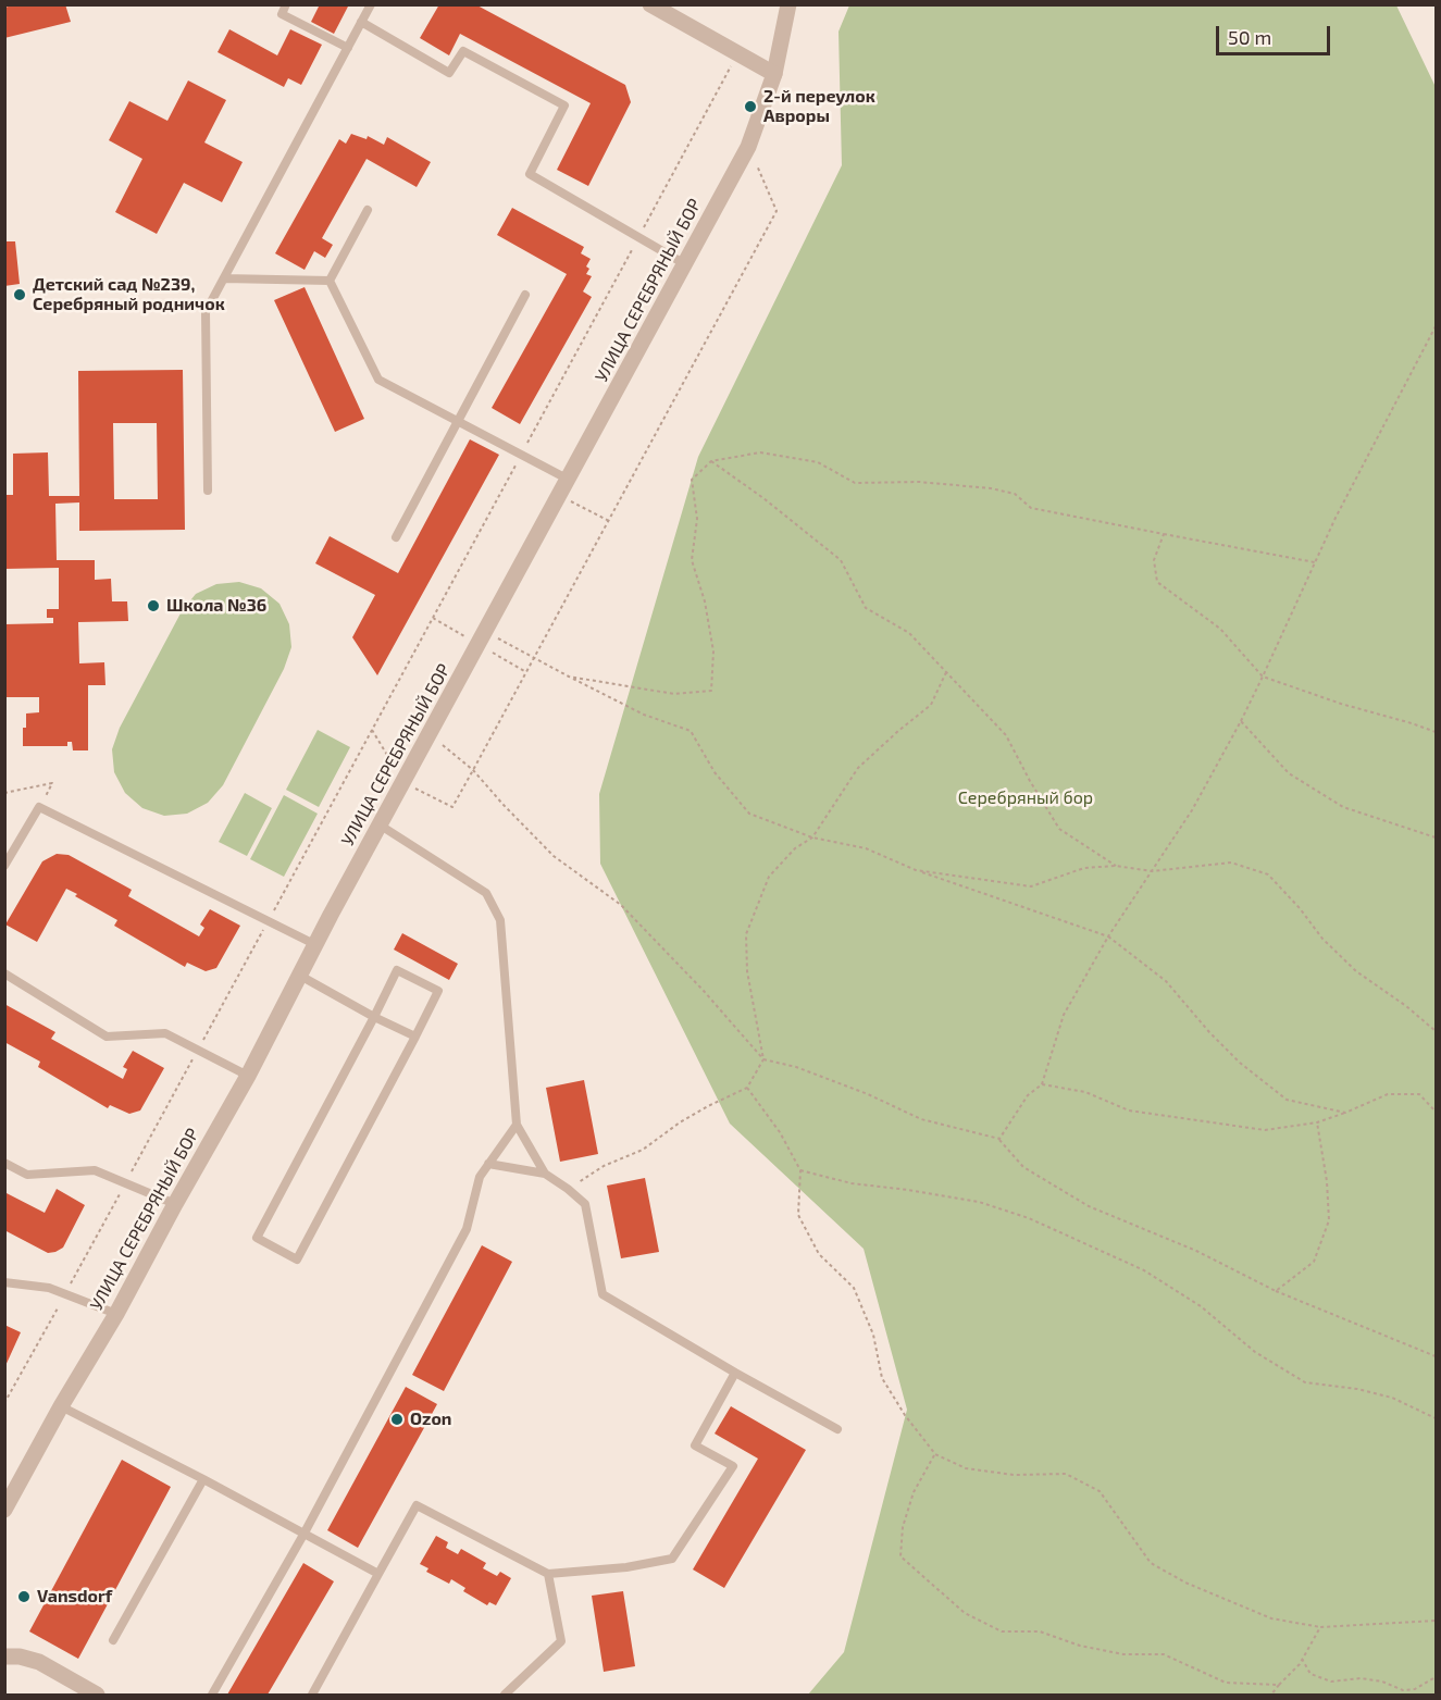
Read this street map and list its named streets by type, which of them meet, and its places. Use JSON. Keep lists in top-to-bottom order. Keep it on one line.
{"streets":{"street":["УЛИЦА СЕРЕБРЯНЫЙ БОР"]},"parks":["Серебряный бор"],"places":["2-й переулок Авроры","Детский сад №239, Серебряный родничок","Школа №36","Ozon","Vansdorf"],"scale_bar":"50 m"}
